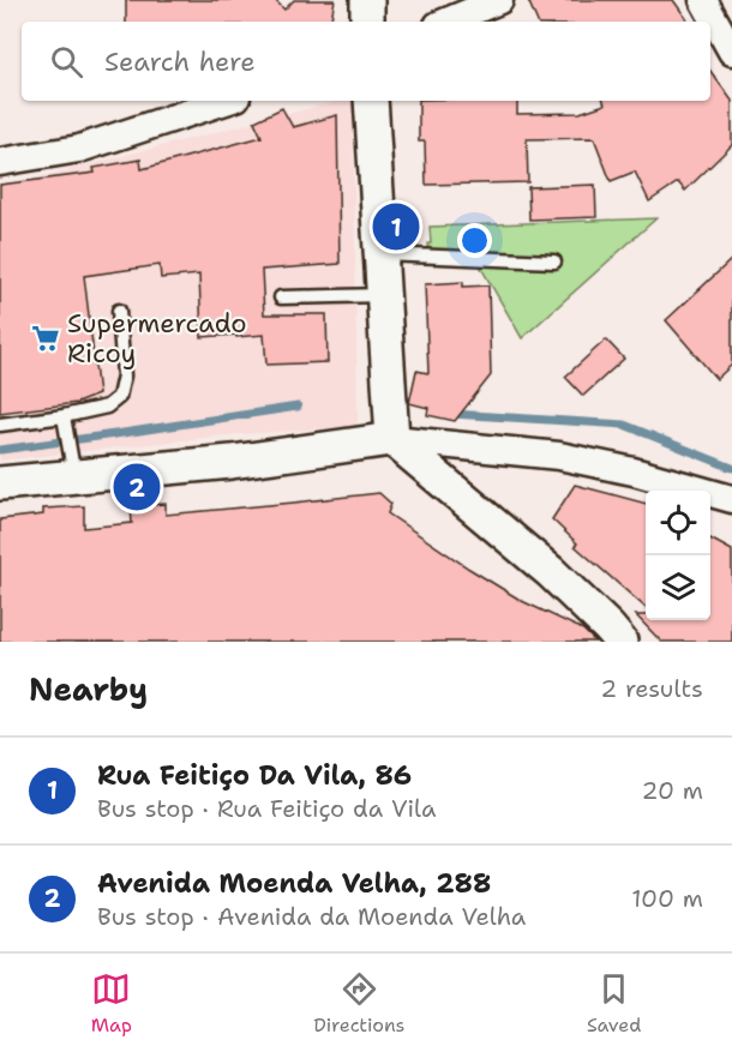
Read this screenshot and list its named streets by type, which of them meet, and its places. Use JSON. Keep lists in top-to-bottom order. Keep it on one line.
{"places":{"supermarket":["Supermercado Ricoy"]},"page":{"search":"Search here","pins":["1","2"],"heading":["Nearby","2 results"],"list":[{"mark":"1","name":"Rua Feitiço Da Vila, 86","note":"Bus stop · Rua Feitiço da Vila","value":"20 m"},{"mark":"2","name":"Avenida Moenda Velha, 288","note":"Bus stop · Avenida da Moenda Velha","value":"100 m"}],"nav":["Map","Directions","Saved"]}}
